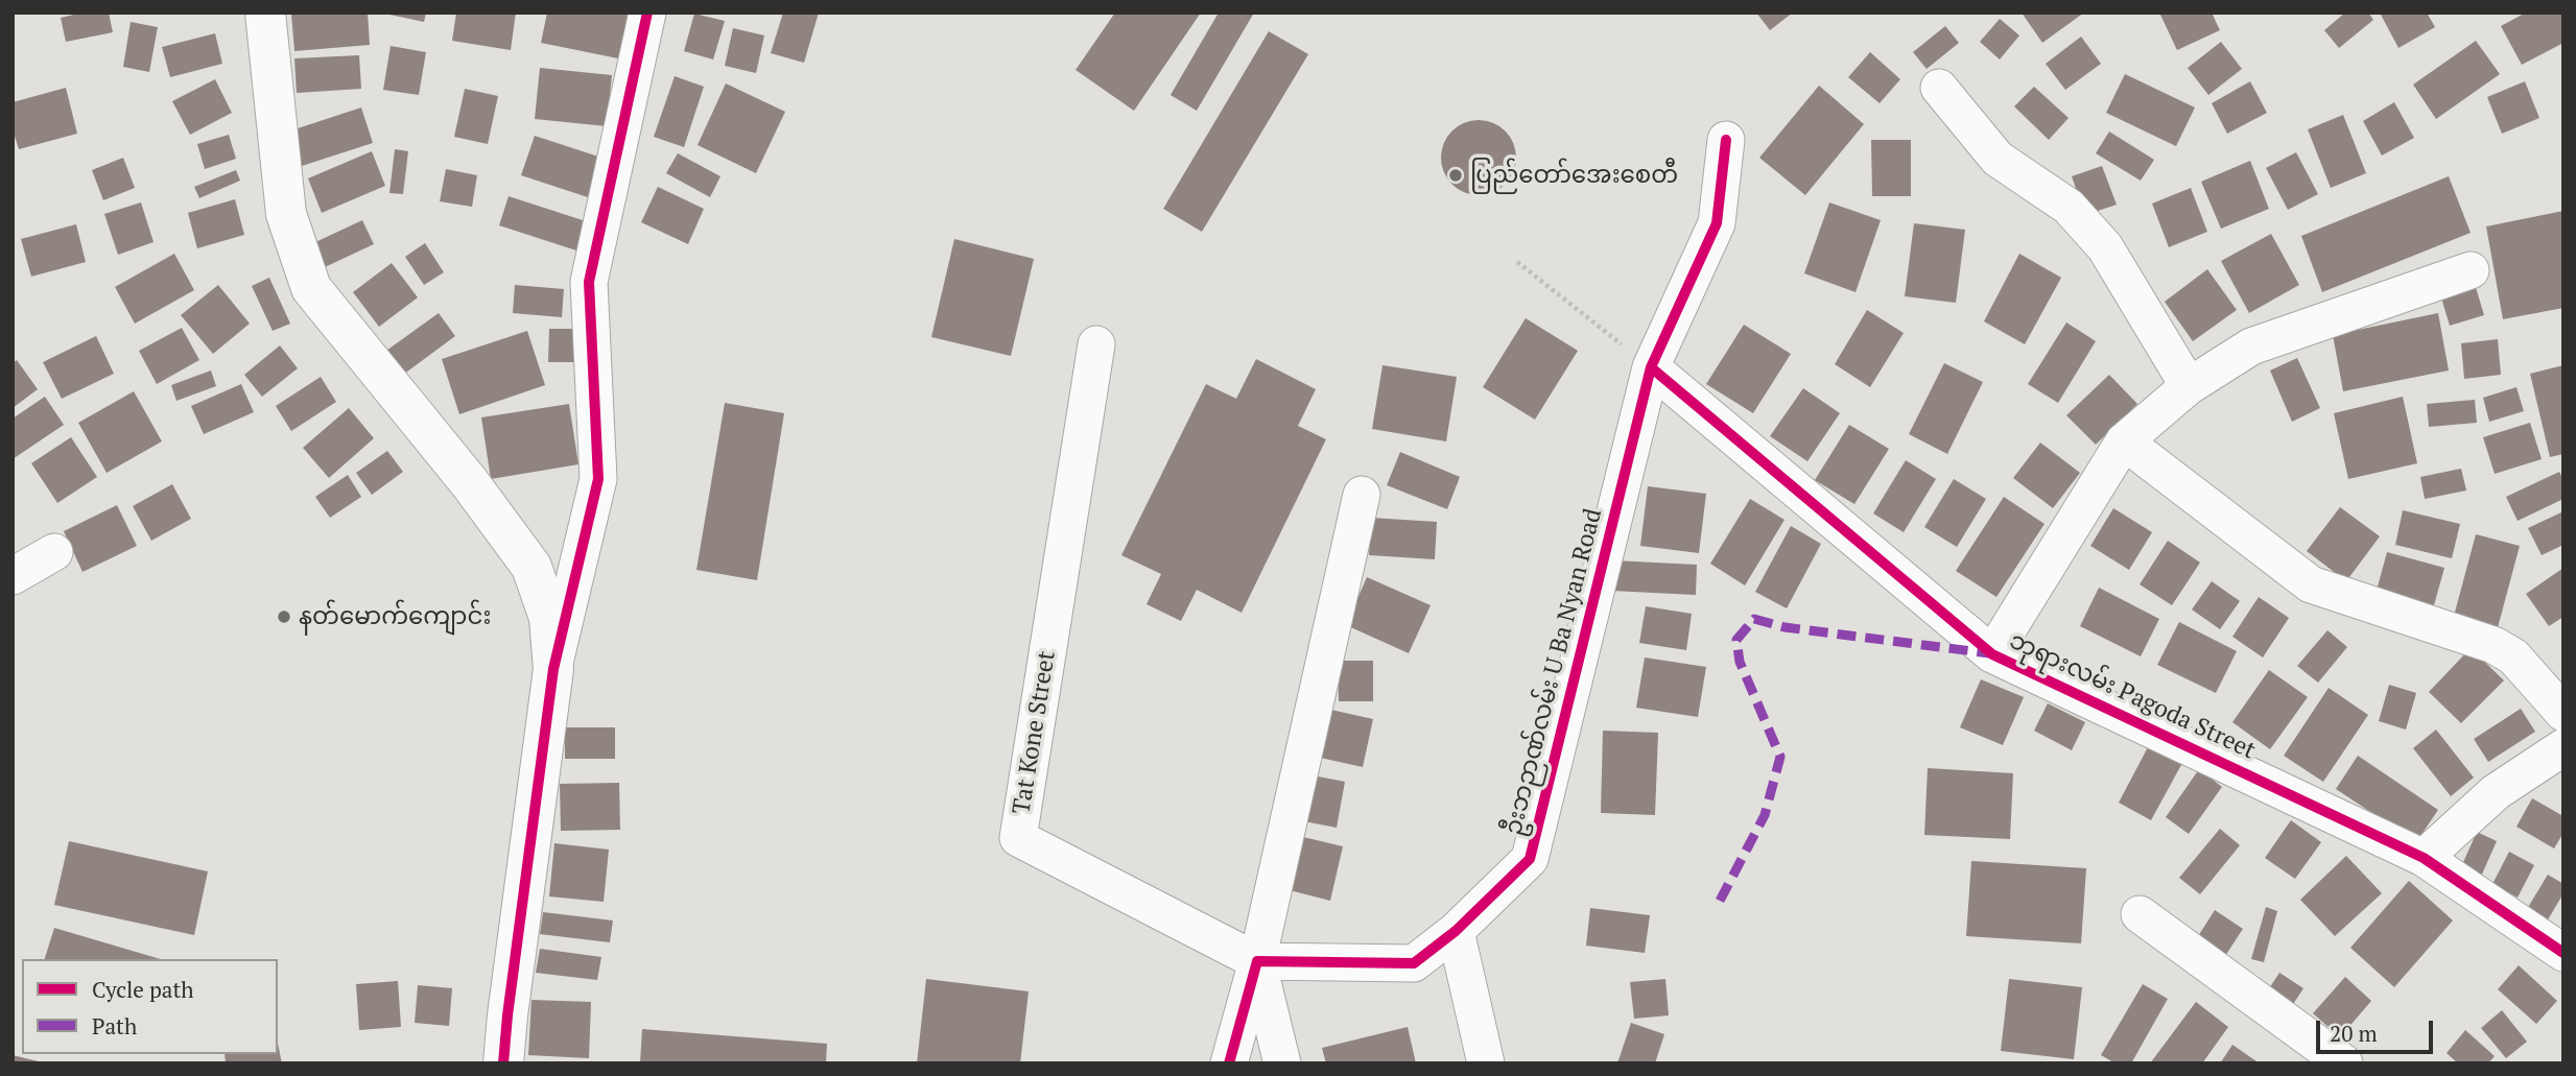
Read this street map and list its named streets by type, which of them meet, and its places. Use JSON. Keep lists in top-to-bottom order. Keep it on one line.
{"streets":{"street":["ဦးဘဉာဏ်လမ်း U Ba Nyan Road","ဘုရားလမ်း Pagoda Street","Tat Kone Street"]},"crossings":[["ဦးဘဉာဏ်လမ်း U Ba Nyan Road","ဘုရားလမ်း Pagoda Street"],["ဦးဘဉာဏ်လမ်း U Ba Nyan Road","Tat Kone Street"]],"places":["ပြည်တော်အေးစေတီ","နတ်မောက်ကျောင်း"],"legend":["Cycle path","Path"],"scale_bar":"20 m"}
